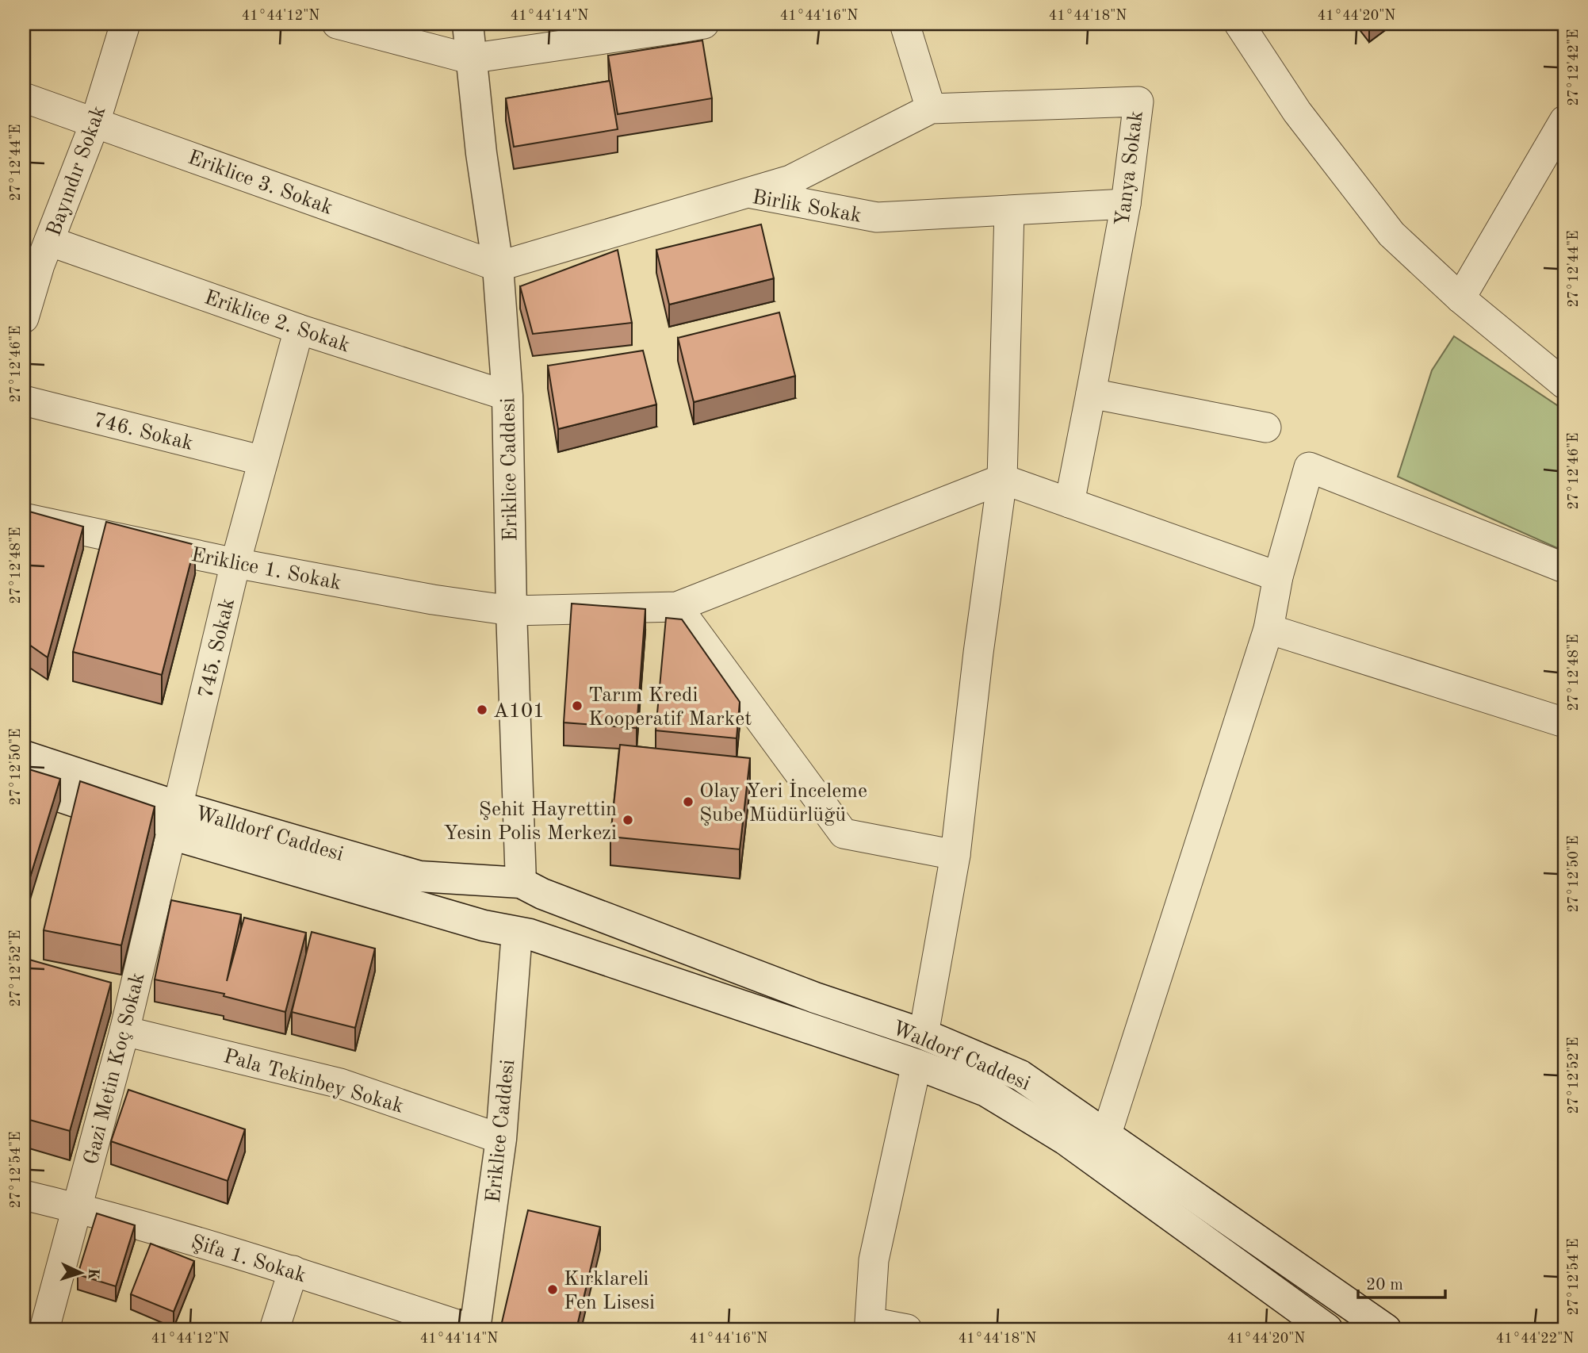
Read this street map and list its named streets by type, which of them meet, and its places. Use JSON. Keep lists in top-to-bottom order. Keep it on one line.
{"streets":{"main road":["Eriklice Caddesi","Walldorf Caddesi","Waldorf Caddesi"],"street":["Yanya Sokak","Bayındır Sokak","Eriklice 3. Sokak","Birlik Sokak","Eriklice 2. Sokak","746. Sokak","Eriklice 1. Sokak","745. Sokak","Gazi Metin Koç Sokak","Pala Tekinbey Sokak","Şifa 1. Sokak"]},"crossings":[["Yanya Sokak","Birlik Sokak"],["Bayındır Sokak","Eriklice 3. Sokak"],["Bayındır Sokak","Eriklice 2. Sokak"],["Eriklice 3. Sokak","Birlik Sokak"],["Eriklice 3. Sokak","Eriklice Caddesi"],["Birlik Sokak","Eriklice Caddesi"],["Eriklice 2. Sokak","Eriklice Caddesi"],["Eriklice 2. Sokak","745. Sokak"],["746. Sokak","745. Sokak"],["Eriklice Caddesi","Eriklice 1. Sokak"],["Eriklice Caddesi","Walldorf Caddesi"],["Eriklice Caddesi","Waldorf Caddesi"],["Eriklice Caddesi","Pala Tekinbey Sokak"],["Eriklice Caddesi","Şifa 1. Sokak"],["Eriklice 1. Sokak","745. Sokak"],["745. Sokak","Walldorf Caddesi"],["745. Sokak","Gazi Metin Koç Sokak"],["Walldorf Caddesi","Waldorf Caddesi"],["Walldorf Caddesi","Gazi Metin Koç Sokak"],["Gazi Metin Koç Sokak","Pala Tekinbey Sokak"],["Gazi Metin Koç Sokak","Şifa 1. Sokak"]],"places":["Tarım Kredi Kooperatif Market","A101","Olay Yeri İnceleme Şube Müdürlüğü","Şehit Hayrettin Yesin Polis Merkezi","Kırklareli Fen Lisesi"],"scale_bar":"20 m","north":"right","coordinates":["41°44'12\"N","41°44'14\"N","41°44'16\"N","41°44'18\"N","41°44'20\"N","27°12'42\"E","27°12'44\"E","27°12'46\"E","27°12'48\"E","27°12'50\"E","27°12'52\"E","27°12'54\"E","41°44'22\"N"]}
